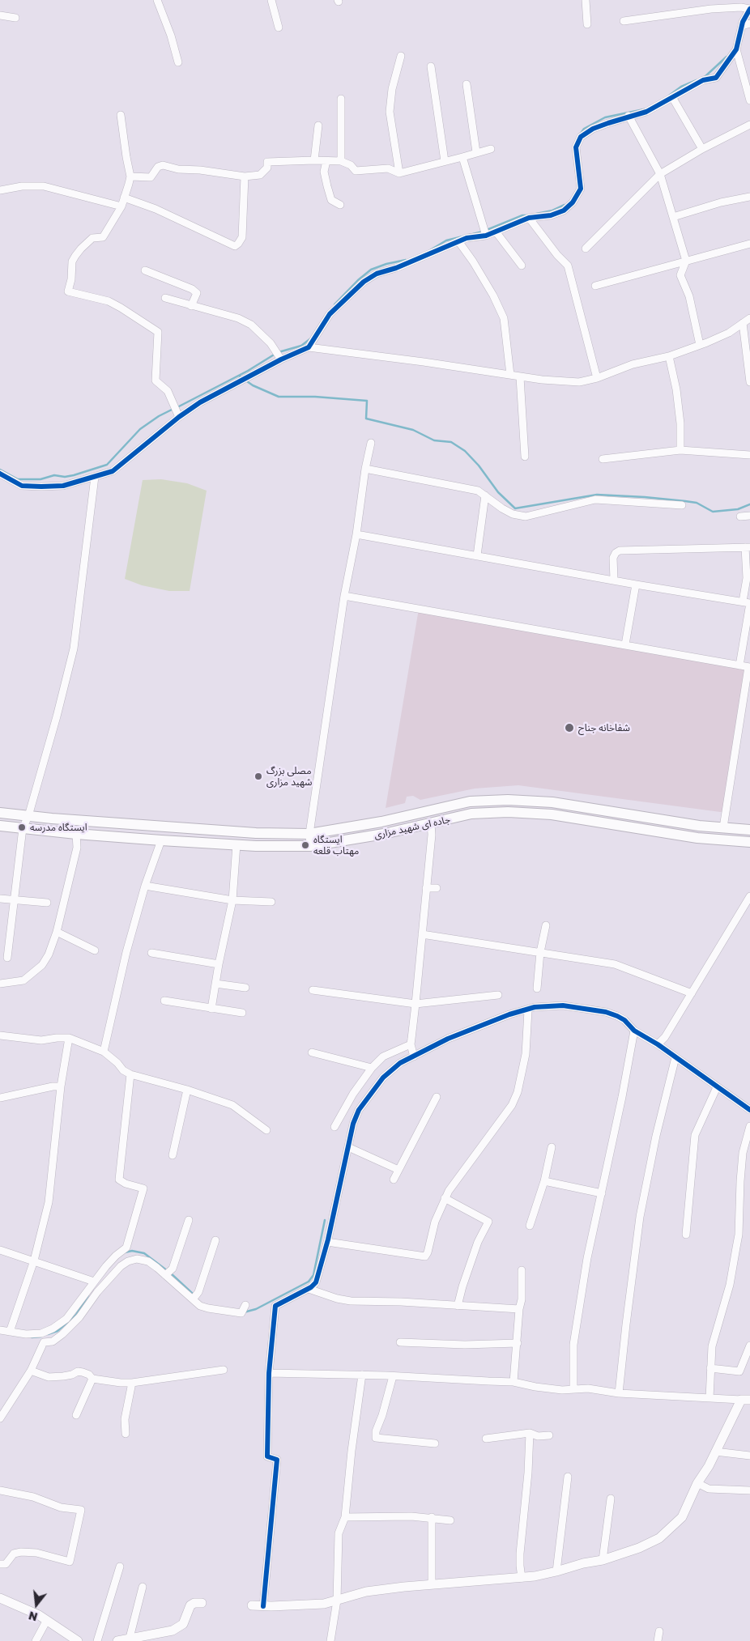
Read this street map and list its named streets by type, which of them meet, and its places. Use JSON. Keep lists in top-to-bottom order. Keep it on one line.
{"streets":{"main road":["جاده ای شهید مزاری"]},"places":["شفاخانه جناح","مصلی بزرگ شهید مزاری","ایستگاه مدرسه","ایستگاه مهتاب قلعه"],"north":"bottom"}
